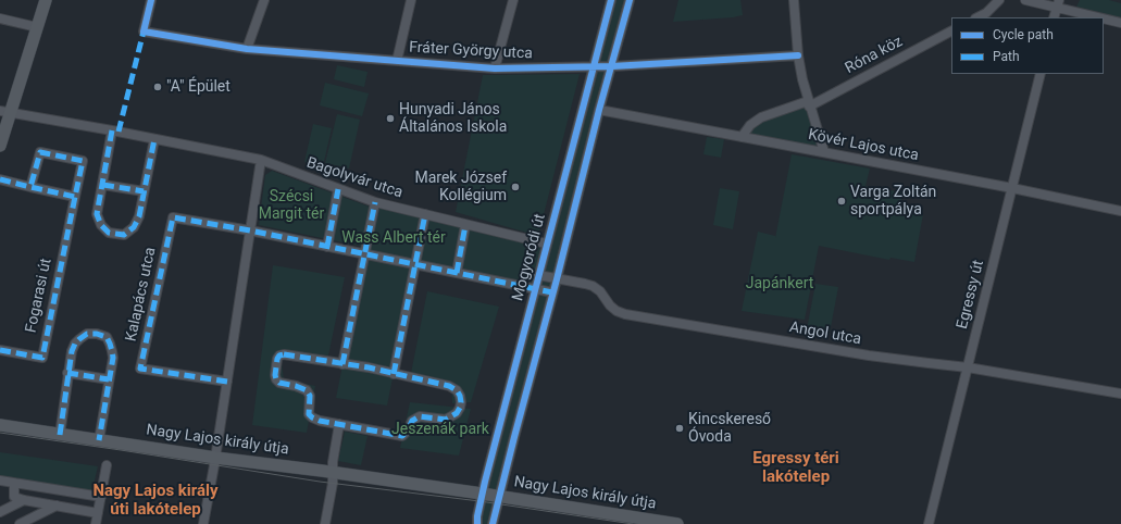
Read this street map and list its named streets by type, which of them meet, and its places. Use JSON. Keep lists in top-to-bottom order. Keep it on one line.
{"streets":{"main road":["Nagy Lajos király útja"],"street":["Fráter György utca","Róna köz","Kövér Lajos utca","Bagolyvár utca","Mogyoródi út","Kalapács utca","Egressy út","Fogarasi út","Angol utca"]},"crossings":[["Fráter György utca","Mogyoródi út"],["Róna köz","Kövér Lajos utca"],["Kövér Lajos utca","Mogyoródi út"],["Kövér Lajos utca","Egressy út"],["Bagolyvár utca","Mogyoródi út"],["Mogyoródi út","Angol utca"],["Mogyoródi út","Nagy Lajos király útja"],["Egressy út","Angol utca"]],"districts":["Egressy téri lakótelep","Nagy Lajos király úti lakótelep"],"parks":["Szécsi Margit tér","Wass Albert tér","Japánkert","Jeszenák park"],"places":["\"A\" Épület","Hunyadi János Általános Iskola","Marek József Kollégium","Varga Zoltán sportpálya","Kincskereső Óvoda"],"legend":["Cycle path","Path"]}
